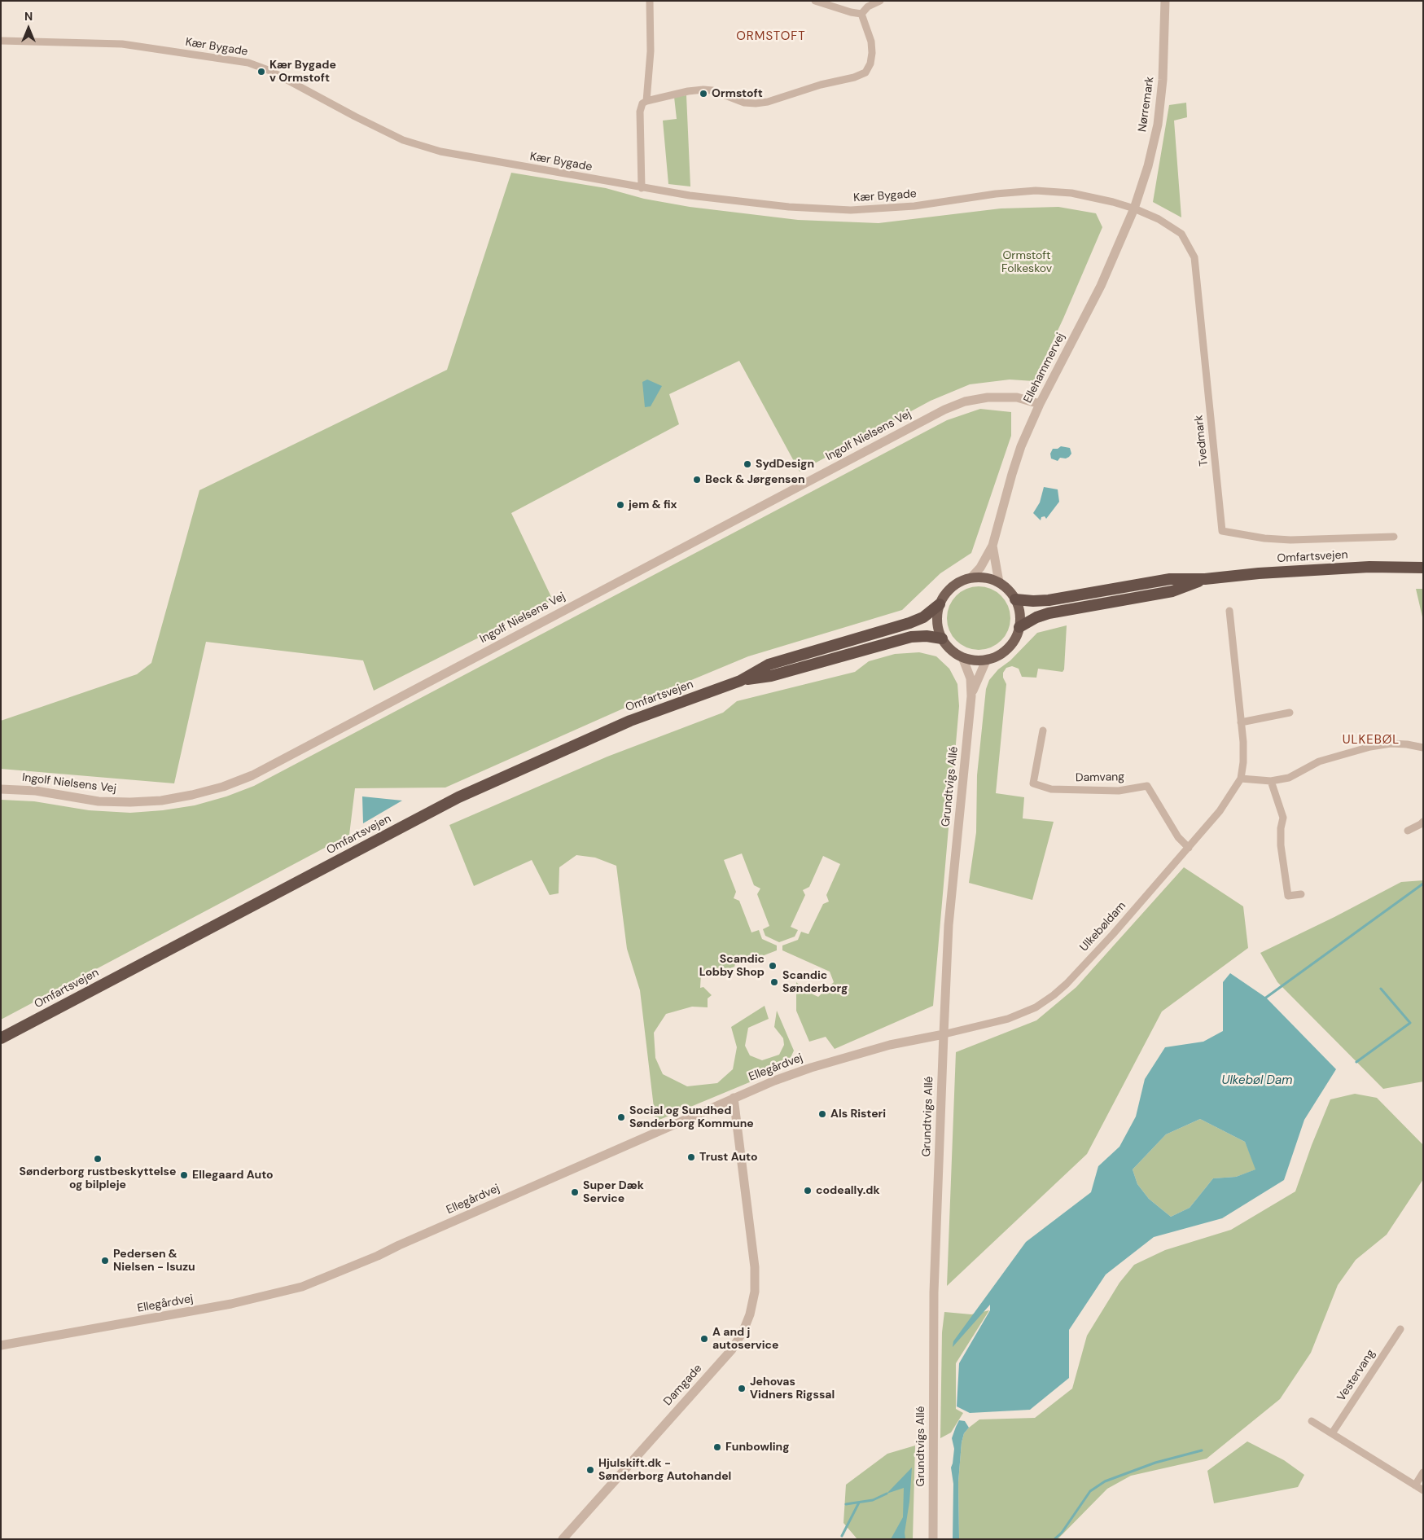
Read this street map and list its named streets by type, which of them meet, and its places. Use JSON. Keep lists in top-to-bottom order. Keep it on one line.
{"streets":{"highway":["Omfartsvejen"],"street":["Kær Bygade","Nørremark","Ellehammervej","Ingolf Nielsens Vej","Tvedmark","Damvang","Grundtvigs Allé","Ulkebøldam","Ellegårdvej","Vestervang","Damgade"]},"crossings":[["Kær Bygade","Nørremark"],["Kær Bygade","Ellehammervej"],["Kær Bygade","Tvedmark"],["Nørremark","Ellehammervej"],["Nørremark","Tvedmark"],["Ellehammervej","Ingolf Nielsens Vej"],["Ellehammervej","Tvedmark"],["Ellehammervej","Omfartsvejen"],["Ellehammervej","Grundtvigs Allé"],["Omfartsvejen","Grundtvigs Allé"],["Damvang","Ulkebøldam"],["Grundtvigs Allé","Ulkebøldam"],["Grundtvigs Allé","Ellegårdvej"],["Ulkebøldam","Ellegårdvej"],["Ellegårdvej","Damgade"]],"districts":["ORMSTOFT","ULKEBØL"],"water":["Ulkebøl Dam"],"parks":["Ormstoft Folkeskov"],"places":["Kær Bygade v Ormstoft","Ormstoft","SydDesign","Beck & Jørgensen","jem & fix","Scandic Lobby Shop","Scandic Sønderborg","Als Risteri","Social og Sundhed Sønderborg Kommune","Trust Auto","Sønderborg rustbeskyttelse og bilpleje","Ellegaard Auto","codeally.dk","Super Dæk Service","Pedersen & Nielsen - Isuzu","A and j autoservice","Jehovas Vidners Rigssal","Funbowling","Hjulskift.dk - Sønderborg Autohandel"],"north":"top"}
